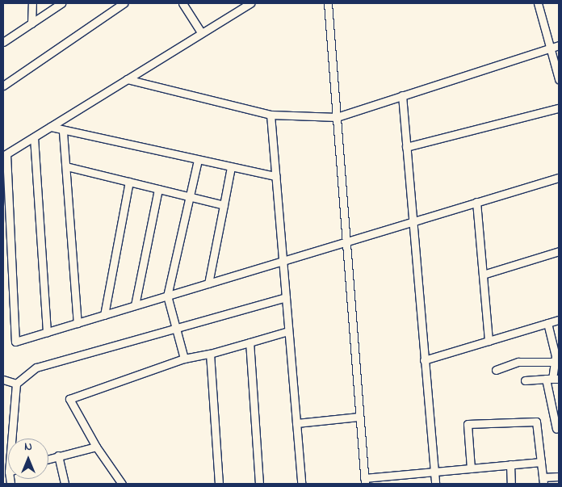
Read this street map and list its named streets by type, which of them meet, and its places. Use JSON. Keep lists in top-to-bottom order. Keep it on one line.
{"north":"top"}
